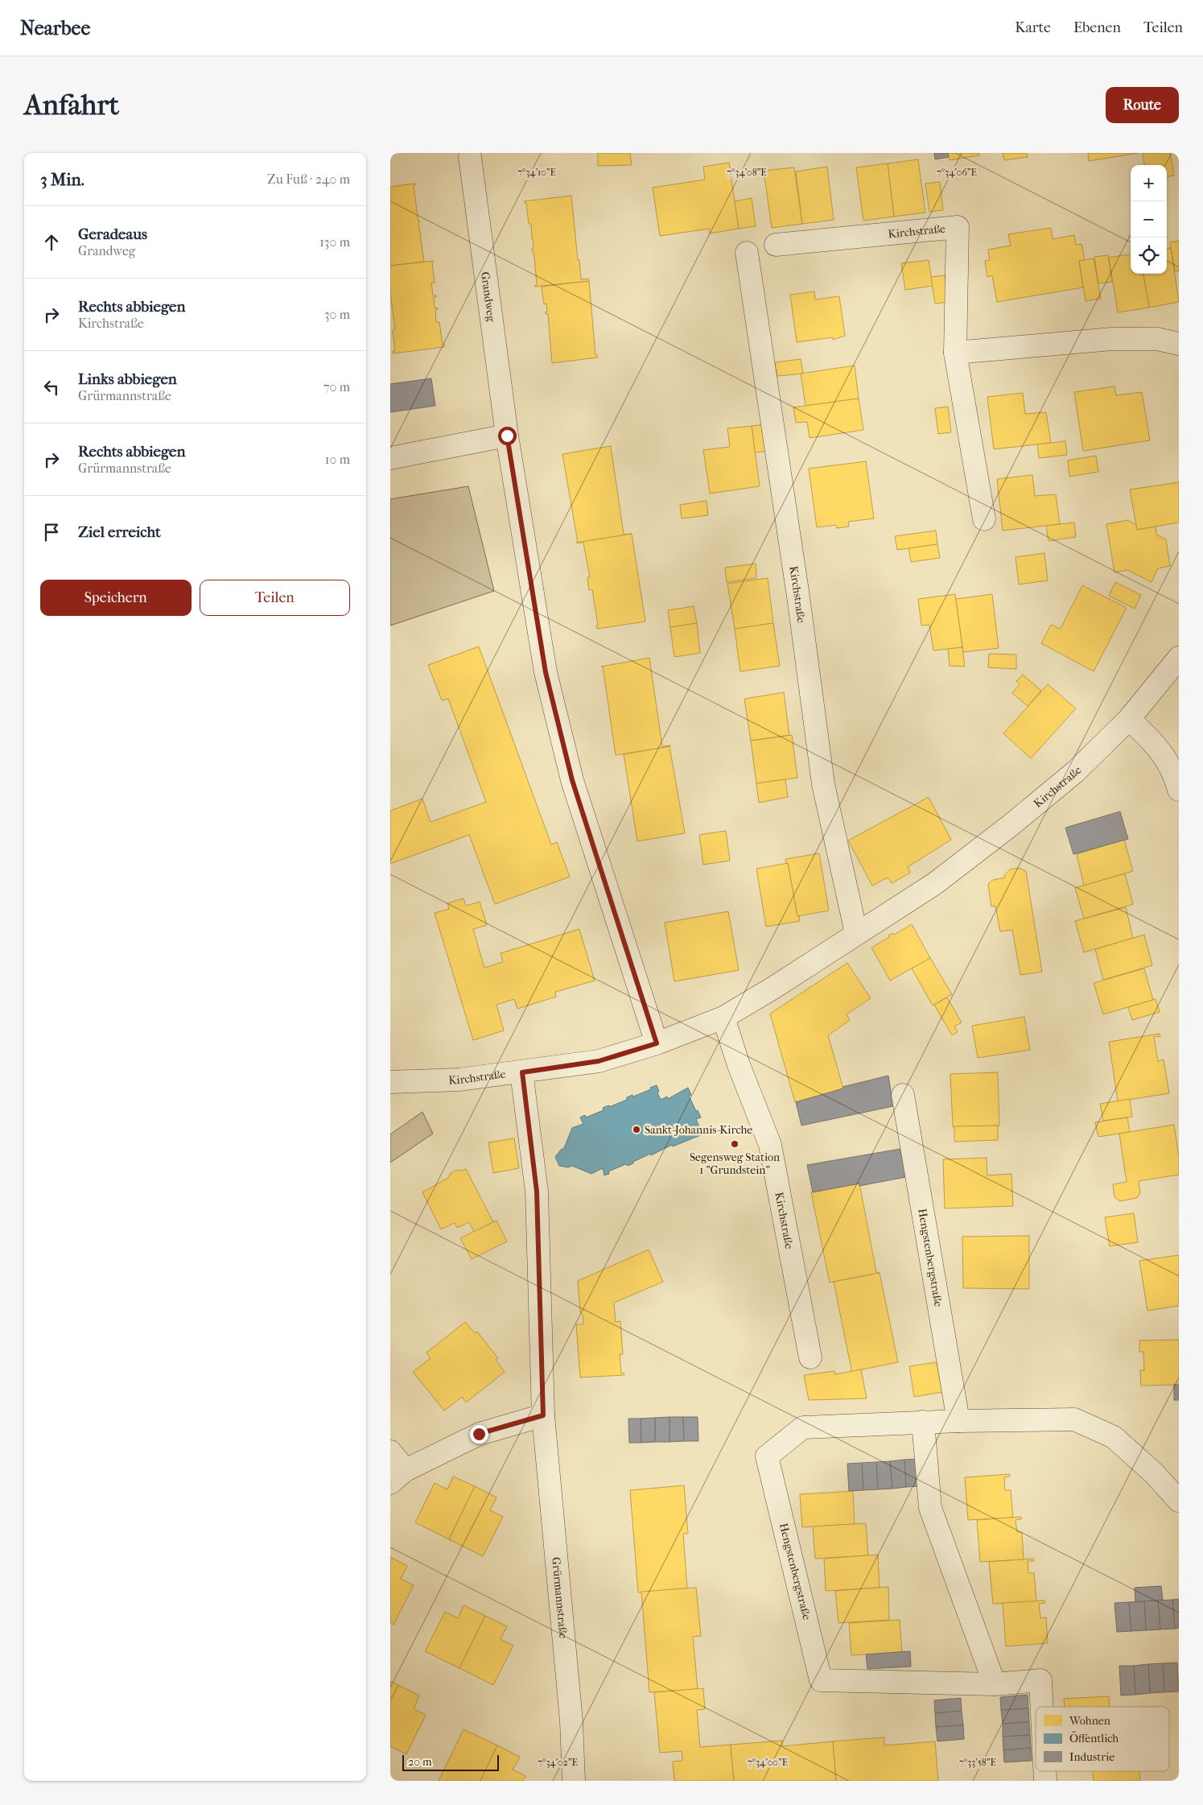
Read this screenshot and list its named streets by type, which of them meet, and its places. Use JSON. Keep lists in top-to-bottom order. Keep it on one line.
{"streets":{"street":["Kirchstraße","Grandweg","Hengstenbergstraße","Grürmannstraße"]},"crossings":[["Kirchstraße","Grandweg"],["Kirchstraße","Grürmannstraße"]],"places":["Sankt-Johannis-Kirche","Segensweg Station 1 \"Grundstein\""],"legend":["Wohnen","Öffentlich","Industrie"],"scale_bar":"20 m","page":{"header":"Nearbee","nav":["Karte","Ebenen","Teilen"],"buttons":["Route",["Speichern","Teilen"]],"title":"Anfahrt","heading":["3 Min.","Zu Fuß · 240 m"],"map_buttons":["+","−"],"list":[["Geradeaus","Grandweg","130 m"],["Rechts abbiegen","Kirchstraße","30 m"],["Links abbiegen","Grürmannstraße","70 m"],["Rechts abbiegen","Grürmannstraße","10 m"],"Ziel erreicht"],"scale":"20 m"},"coordinates":["7°34'10\"E","7°34'08\"E","7°34'06\"E","7°34'02\"E","7°34'00\"E","7°33'58\"E"]}
